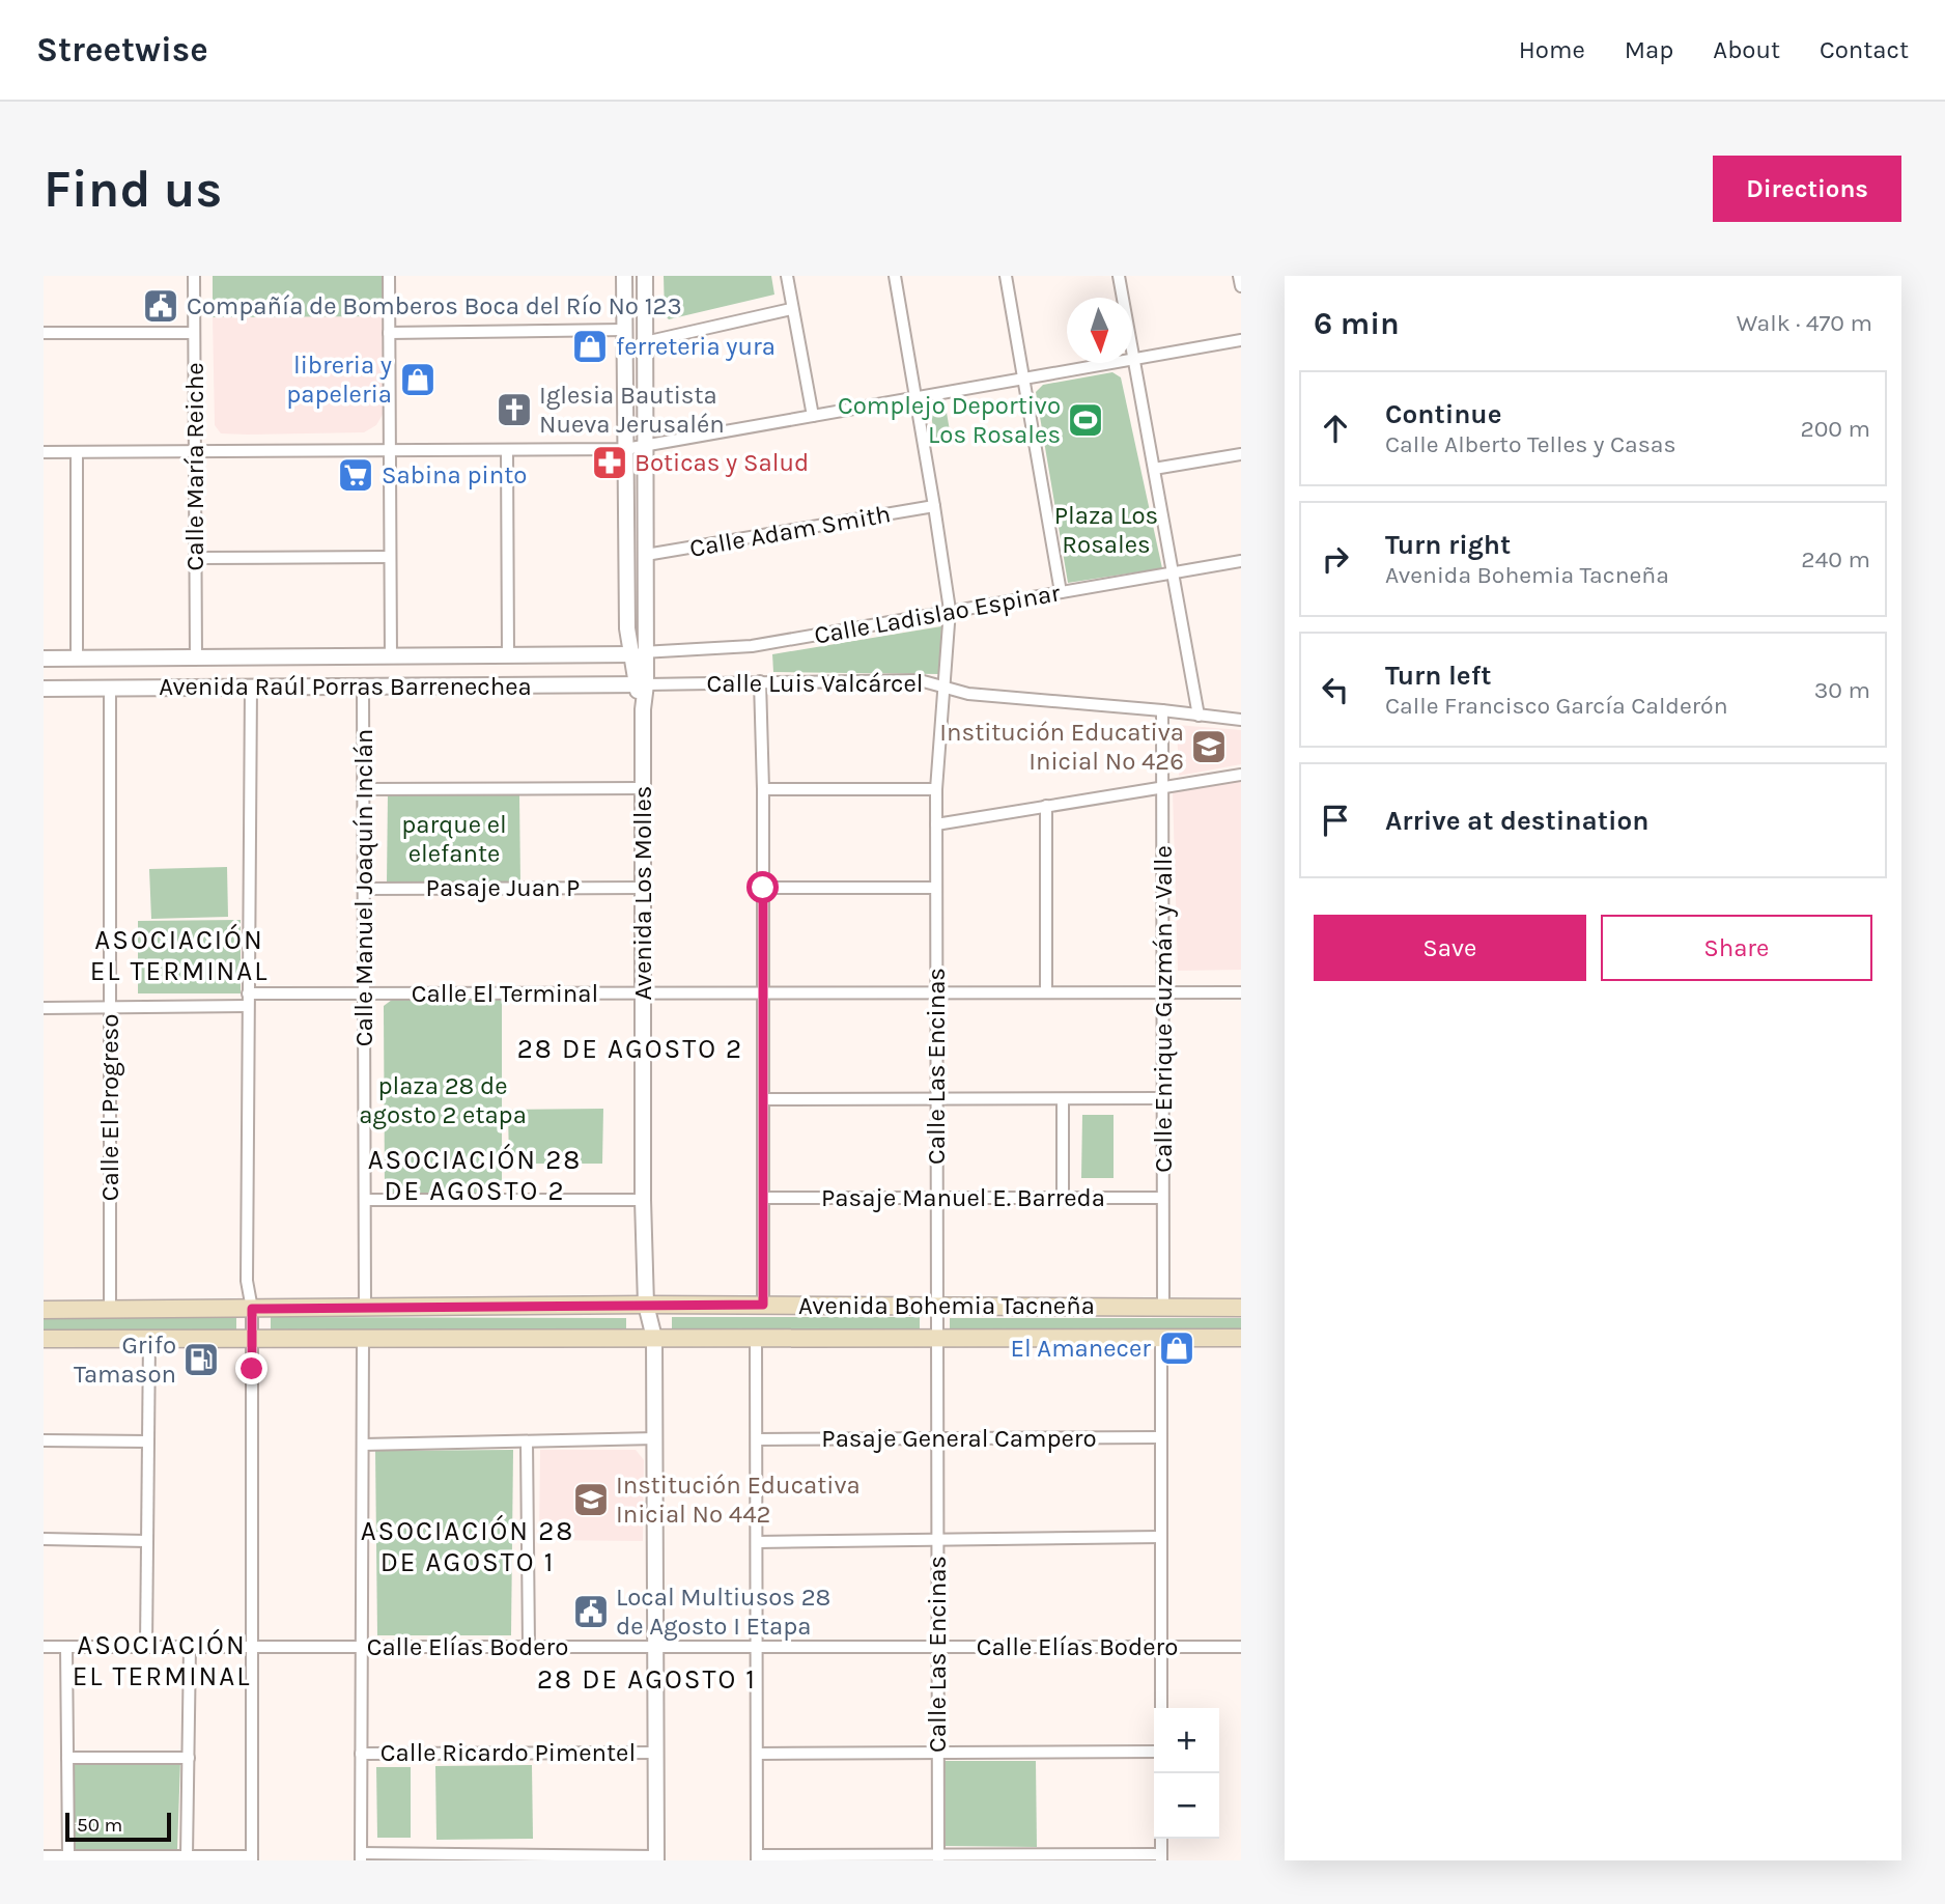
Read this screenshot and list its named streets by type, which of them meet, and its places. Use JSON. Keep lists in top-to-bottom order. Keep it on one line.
{"streets":{"main road":["Avenida Bohemia Tacneña"],"street":["Calle María Reiche","Calle Adam Smith","Calle Ladislao Espinar","Calle Luis Valcárcel","Avenida Raúl Porras Barrenechea","Calle Manuel Joaquín Inclán","Pasaje Juan P","Avenida Los Molles","Calle El Terminal","Calle Enrique Guzmán y Valle","Calle Las Encinas","Calle El Progreso","Pasaje Manuel E. Barreda","Pasaje General Campero","Calle Elías Bodero","Calle Ricardo Pimentel"]},"crossings":[["Calle María Reiche","Avenida Raúl Porras Barrenechea"],["Calle Adam Smith","Avenida Los Molles"],["Calle Adam Smith","Calle Las Encinas"],["Calle Ladislao Espinar","Avenida Raúl Porras Barrenechea"],["Calle Ladislao Espinar","Avenida Los Molles"],["Calle Ladislao Espinar","Calle Las Encinas"],["Calle Luis Valcárcel","Avenida Raúl Porras Barrenechea"],["Calle Luis Valcárcel","Avenida Los Molles"],["Calle Luis Valcárcel","Calle Enrique Guzmán y Valle"],["Calle Luis Valcárcel","Calle Las Encinas"],["Avenida Raúl Porras Barrenechea","Calle Manuel Joaquín Inclán"],["Avenida Raúl Porras Barrenechea","Avenida Los Molles"],["Avenida Raúl Porras Barrenechea","Calle El Progreso"],["Calle Manuel Joaquín Inclán","Pasaje Juan P"],["Calle Manuel Joaquín Inclán","Calle El Terminal"],["Calle Manuel Joaquín Inclán","Avenida Bohemia Tacneña"],["Pasaje Juan P","Avenida Los Molles"],["Avenida Los Molles","Calle El Terminal"],["Avenida Los Molles","Avenida Bohemia Tacneña"],["Avenida Los Molles","Calle Elías Bodero"],["Avenida Los Molles","Calle Ricardo Pimentel"],["Calle El Terminal","Calle Enrique Guzmán y Valle"],["Calle El Terminal","Calle Las Encinas"],["Calle Enrique Guzmán y Valle","Pasaje Manuel E. Barreda"],["Calle Enrique Guzmán y Valle","Avenida Bohemia Tacneña"],["Calle Las Encinas","Pasaje Manuel E. Barreda"],["Calle Las Encinas","Avenida Bohemia Tacneña"],["Calle Las Encinas","Pasaje General Campero"],["Calle Las Encinas","Calle Elías Bodero"],["Calle El Progreso","Avenida Bohemia Tacneña"]],"districts":["ASOCIACIÓN EL TERMINAL","28 DE AGOSTO 2","ASOCIACIÓN 28 DE AGOSTO 2","ASOCIACIÓN 28 DE AGOSTO 1","ASOCIACIÓN EL TERMINAL","28 DE AGOSTO 1"],"parks":["Plaza Los Rosales","parque el elefante","plaza 28 de agosto 2 etapa"],"places":{"public building":["Compañía de Bomberos Boca del Río Nº 123","Local Multiusos 28 de Agosto I Etapa"],"shop":["ferreteria yura","libreria y papeleria","El Amanecer"],"church":["Iglesia Bautista Nueva Jerusalén"],"sports":["Complejo Deportivo Los Rosales"],"pharmacy":["Boticas y Salud"],"supermarket":["Sabina pinto"],"school or university":["Institución Educativa Inicial Nº 426","Institución Educativa Inicial Nº 442"],"fuel station":["Grifo Tamason"]},"scale_bar":"50 m","north":"bottom","page":{"header":"Streetwise","nav":["Home","Map","About","Contact"],"buttons":["Directions",["Save","Share"]],"title":"Find us","heading":["6 min","Walk · 470 m"],"list":[["Continue","Calle Alberto Telles y Casas","200 m"],["Turn right","Avenida Bohemia Tacneña","240 m"],["Turn left","Calle Francisco García Calderón","30 m"],"Arrive at destination"],"map_buttons":["+","−"],"scale":"50 m"}}
